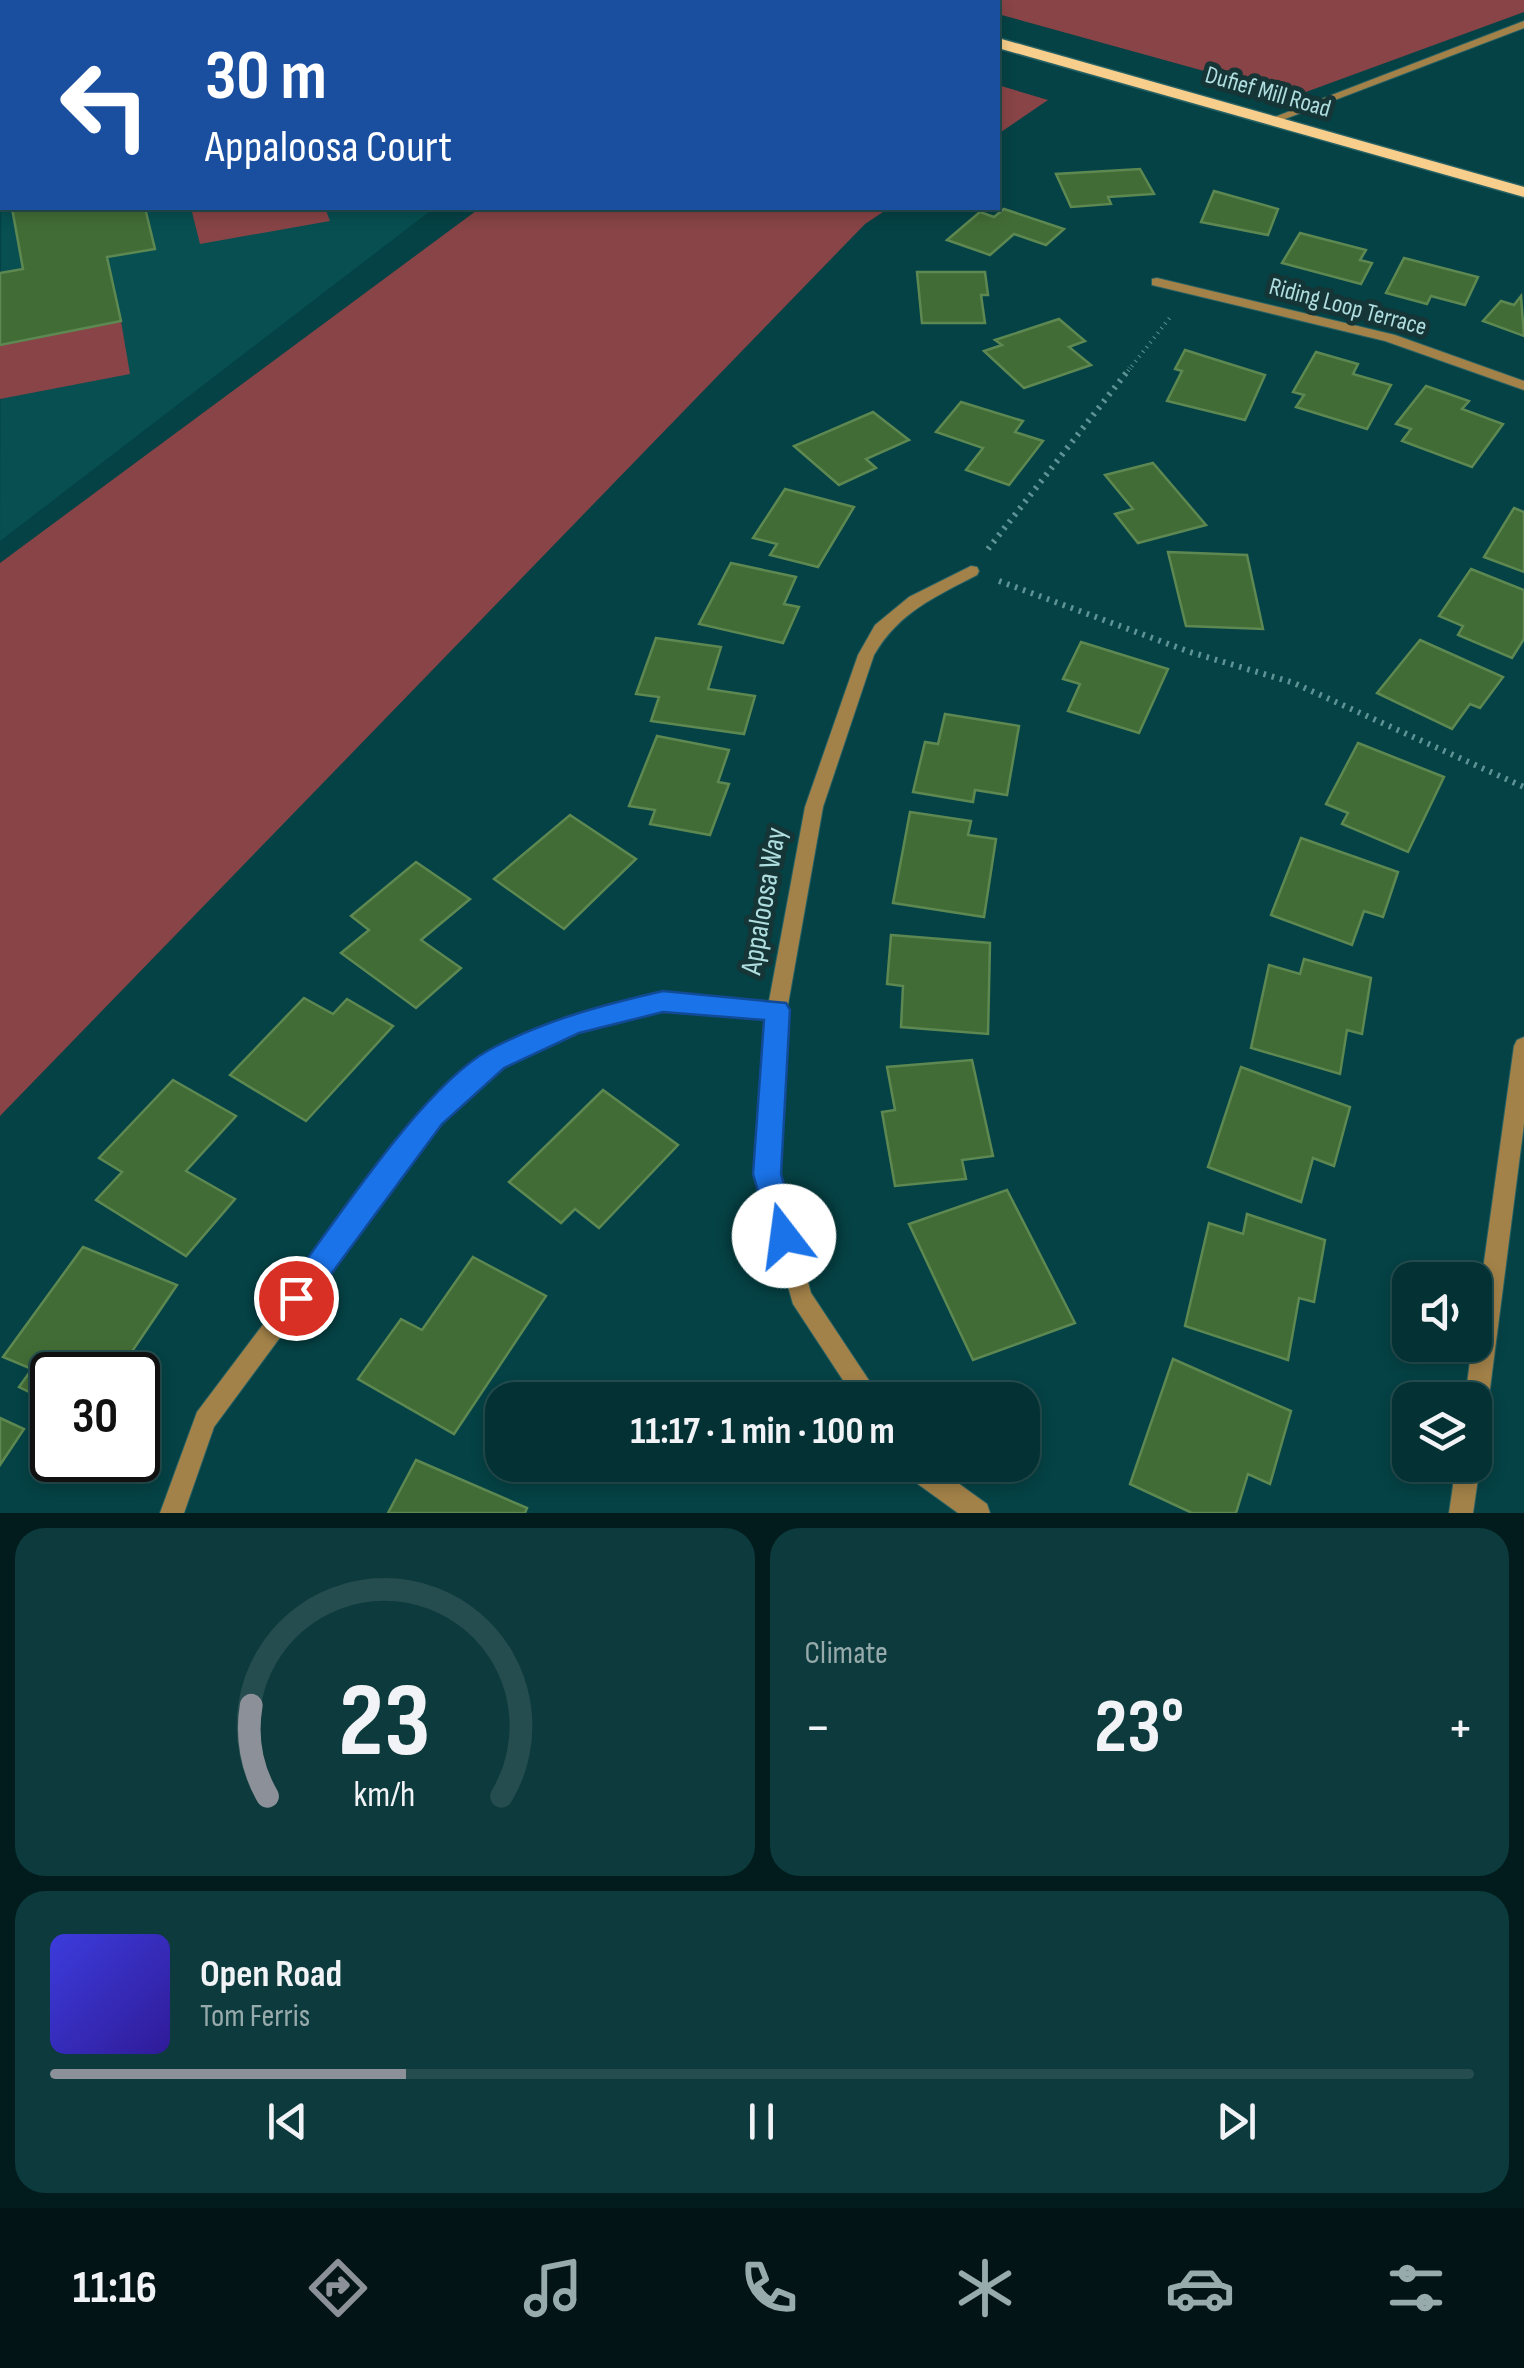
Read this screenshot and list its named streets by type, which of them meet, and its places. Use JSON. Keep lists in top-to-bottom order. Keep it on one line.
{"streets":{"main road":["Dufief Mill Road"],"street":["Riding Loop Terrace","Appaloosa Way"]},"page":{"turn":["30 m","Appaloosa Court"],"limit":"30","trip":"11:17 · 1 min · 100 m","tile":"Climate","heat":["−","23°","+"],"song":["Open Road","Tom Ferris"],"tabs":"11:16","gauge":["23","km/h"]}}
